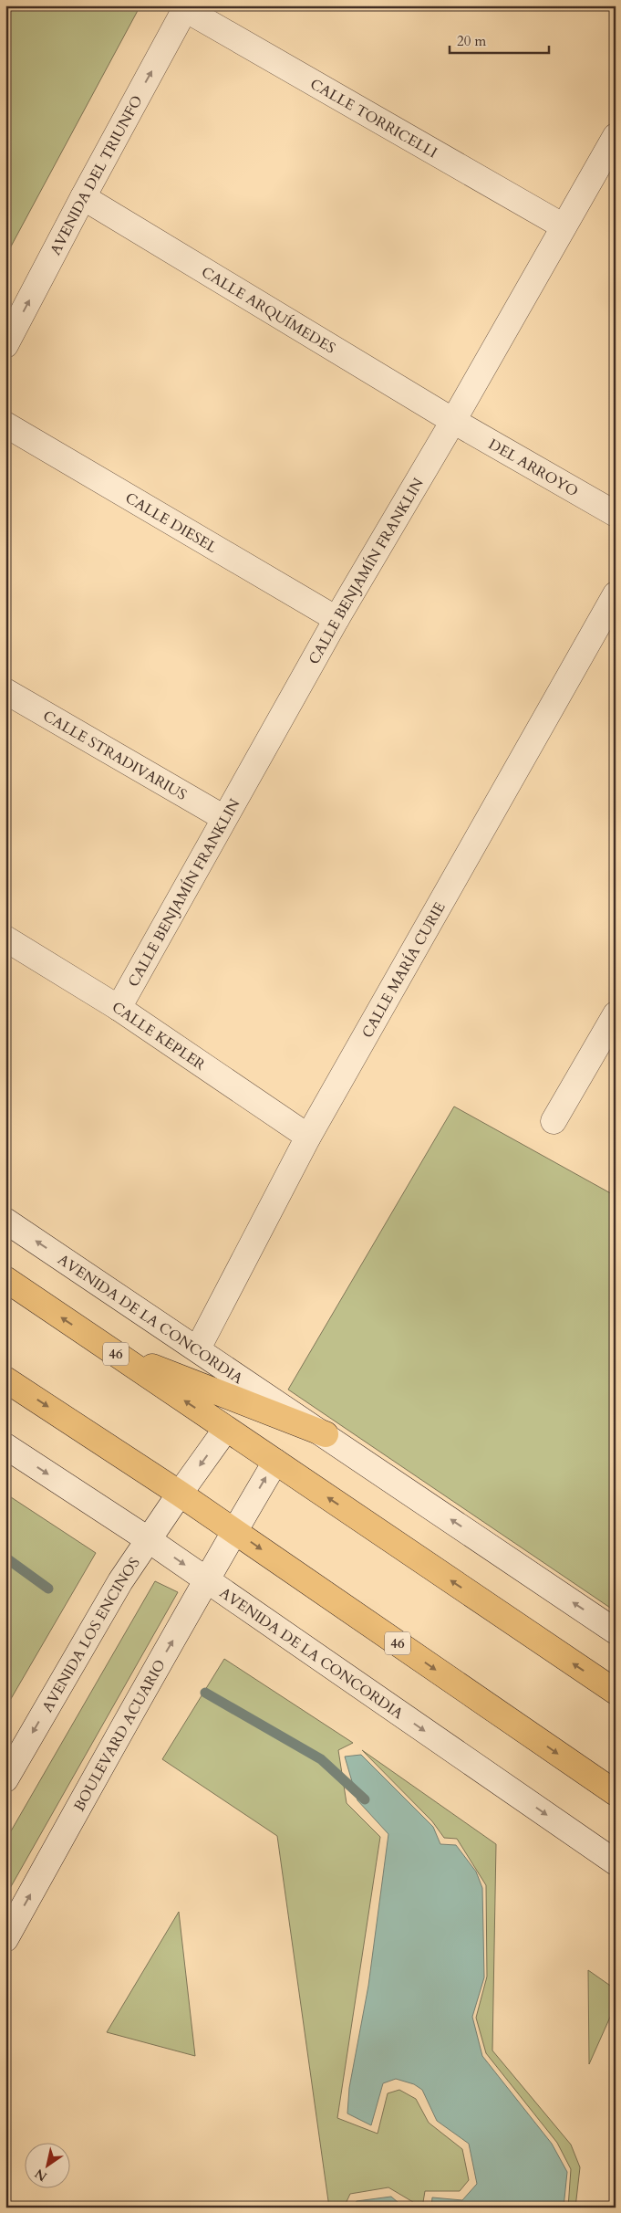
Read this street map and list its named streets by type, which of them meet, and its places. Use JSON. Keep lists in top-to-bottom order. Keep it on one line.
{"streets":{"main road":["46"],"street":["CALLE TORRICELLI","AVENIDA DEL TRIUNFO","CALLE ARQUÍMEDES","DEL ARROYO","CALLE DIESEL","CALLE BENJAMÍN FRANKLIN","CALLE STRADIVARIUS","CALLE MARÍA CURIE","CALLE KEPLER","AVENIDA DE LA CONCORDIA","AVENIDA LOS ENCINOS","BOULEVARD ACUARIO"]},"crossings":[["CALLE TORRICELLI","AVENIDA DEL TRIUNFO"],["CALLE TORRICELLI","CALLE BENJAMÍN FRANKLIN"],["AVENIDA DEL TRIUNFO","CALLE ARQUÍMEDES"],["CALLE ARQUÍMEDES","DEL ARROYO"],["CALLE ARQUÍMEDES","CALLE BENJAMÍN FRANKLIN"],["DEL ARROYO","CALLE BENJAMÍN FRANKLIN"],["CALLE DIESEL","CALLE BENJAMÍN FRANKLIN"],["CALLE BENJAMÍN FRANKLIN","CALLE STRADIVARIUS"],["CALLE BENJAMÍN FRANKLIN","CALLE KEPLER"],["CALLE MARÍA CURIE","CALLE KEPLER"],["CALLE MARÍA CURIE","AVENIDA DE LA CONCORDIA"],["AVENIDA DE LA CONCORDIA","AVENIDA LOS ENCINOS"],["AVENIDA DE LA CONCORDIA","BOULEVARD ACUARIO"],["46","AVENIDA LOS ENCINOS"],["46","BOULEVARD ACUARIO"]],"one_way":["AVENIDA DEL TRIUNFO","AVENIDA LOS ENCINOS","BOULEVARD ACUARIO"],"scale_bar":"20 m","north":"bottom left"}
